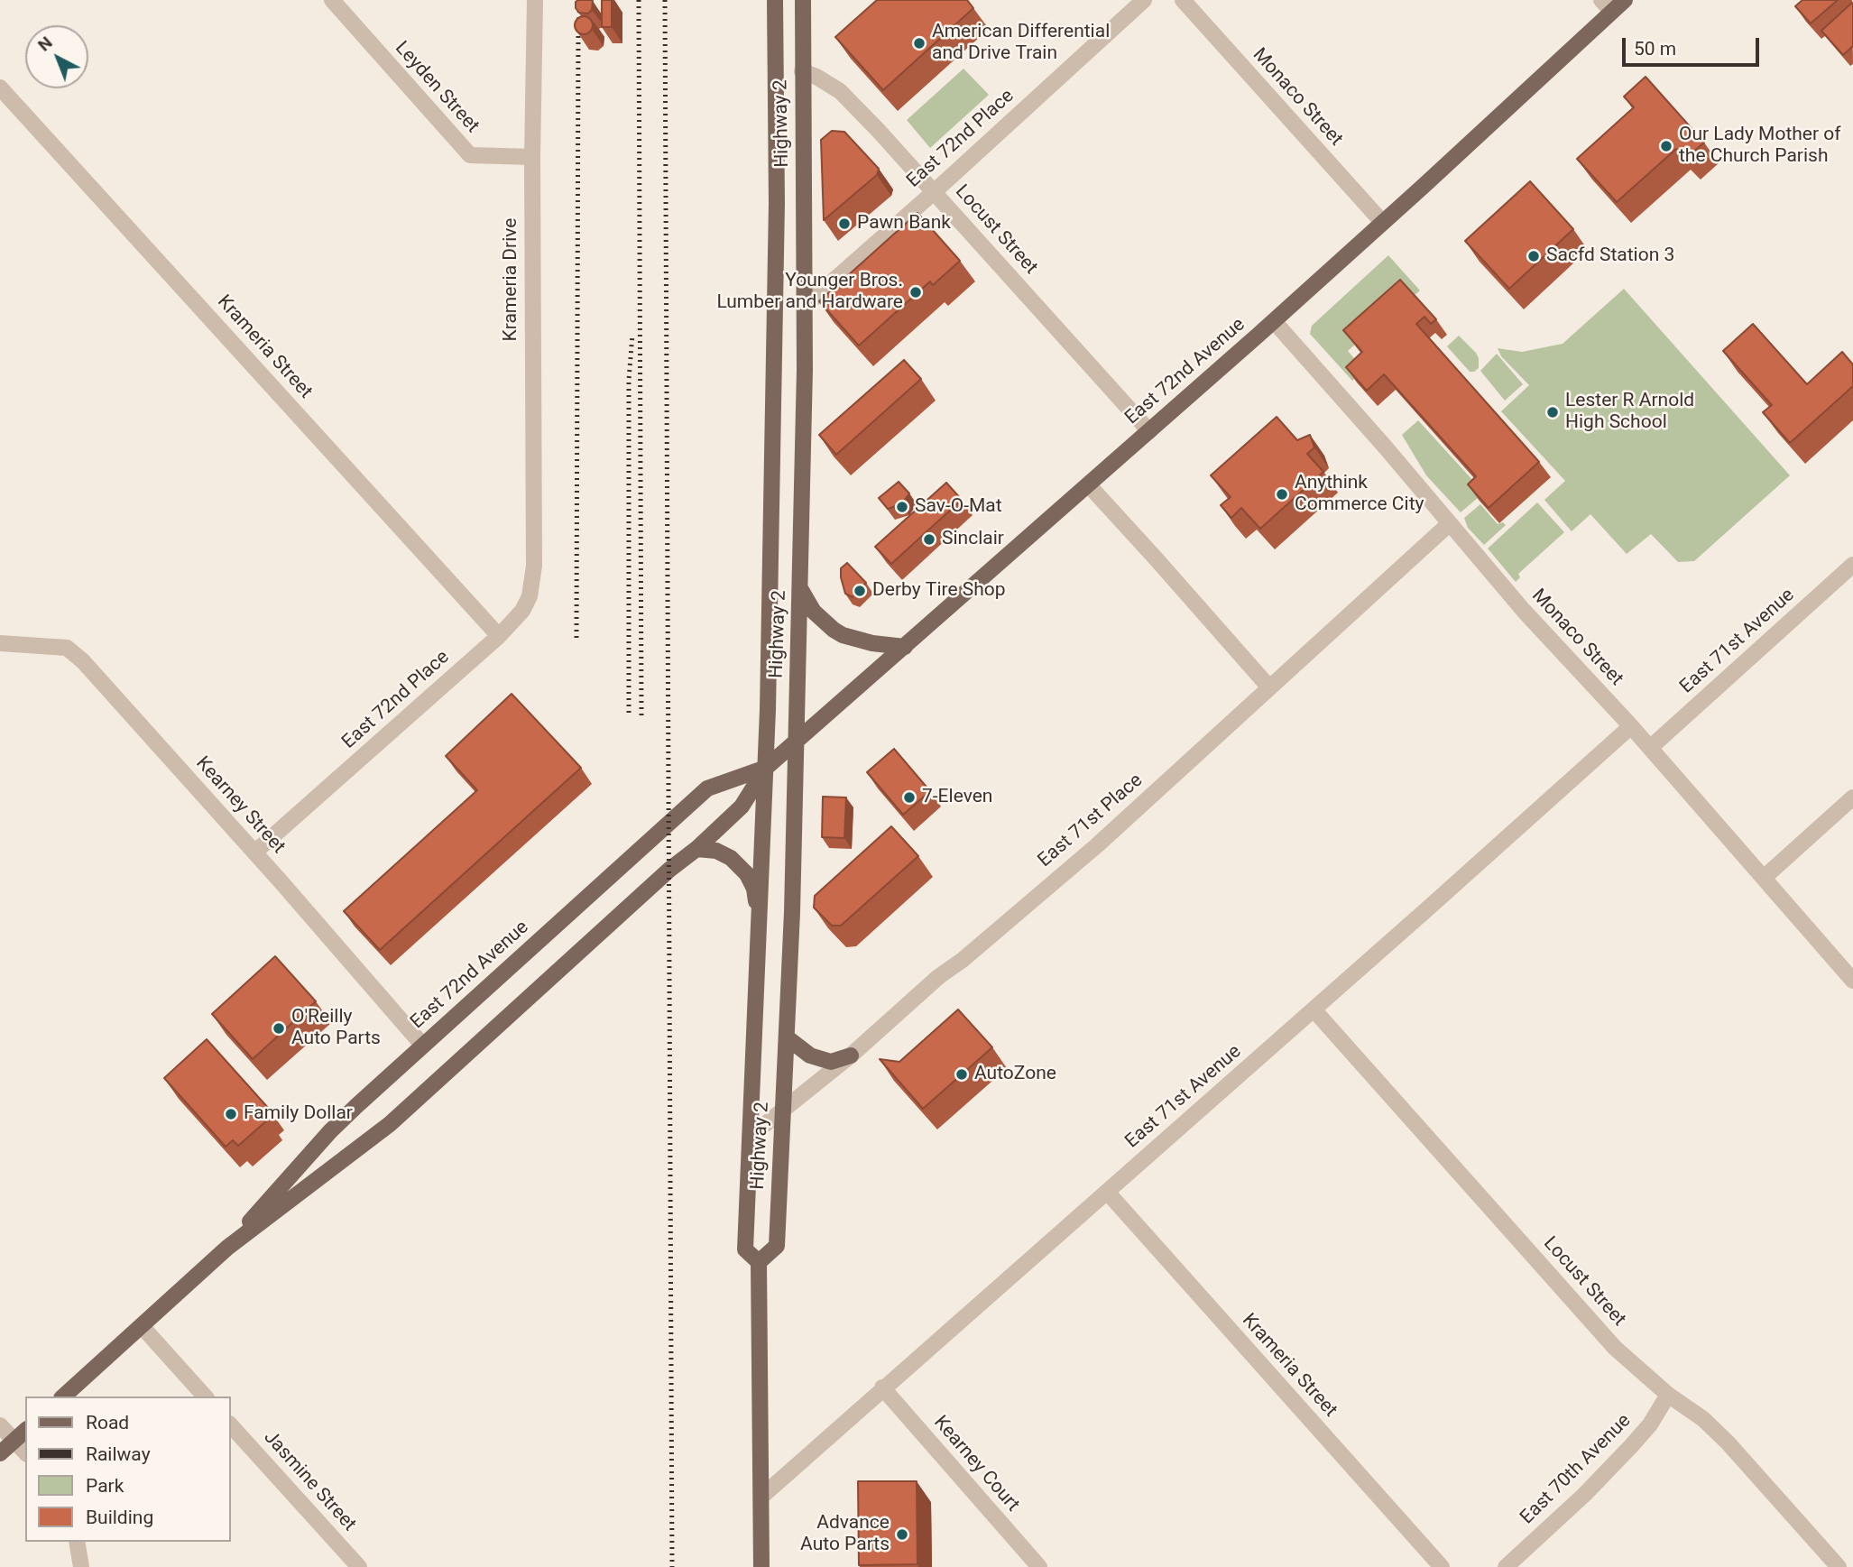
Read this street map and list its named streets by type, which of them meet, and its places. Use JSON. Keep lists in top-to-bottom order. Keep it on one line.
{"streets":{"main road":["Highway 2","East 72nd Avenue"],"street":["Leyden Street","Monaco Street","East 72nd Place","Locust Street","Krameria Drive","Krameria Street","East 71st Avenue","Kearney Street","East 71st Place","Kearney Court","East 70th Avenue","Jasmine Street"]},"crossings":[["Leyden Street","Krameria Drive"],["Monaco Street","East 72nd Avenue"],["Monaco Street","East 71st Avenue"],["Monaco Street","East 71st Place"],["Highway 2","East 72nd Place"],["Highway 2","Locust Street"],["Highway 2","East 72nd Avenue"],["Highway 2","East 71st Avenue"],["Highway 2","East 71st Place"],["East 72nd Place","Locust Street"],["East 72nd Place","Krameria Drive"],["East 72nd Place","Krameria Street"],["East 72nd Place","Kearney Street"],["Locust Street","East 72nd Avenue"],["Locust Street","East 71st Avenue"],["Locust Street","East 70th Avenue"],["Krameria Street","East 71st Avenue"],["East 72nd Avenue","Kearney Street"],["East 71st Avenue","Kearney Court"]],"places":["American Differential and Drive Train","Our Lady Mother of the Church Parish","Pawn Bank","Sacfd Station 3","Younger Bros. Lumber and Hardware","Lester R Arnold High School","Anythink Commerce City","Sav-O-Mat","Sinclair","Derby Tire Shop","7-Eleven","O'Reilly Auto Parts","AutoZone","Family Dollar","Advance Auto Parts"],"legend":["Road","Railway","Park","Building"],"scale_bar":"50 m","north":"top left"}
